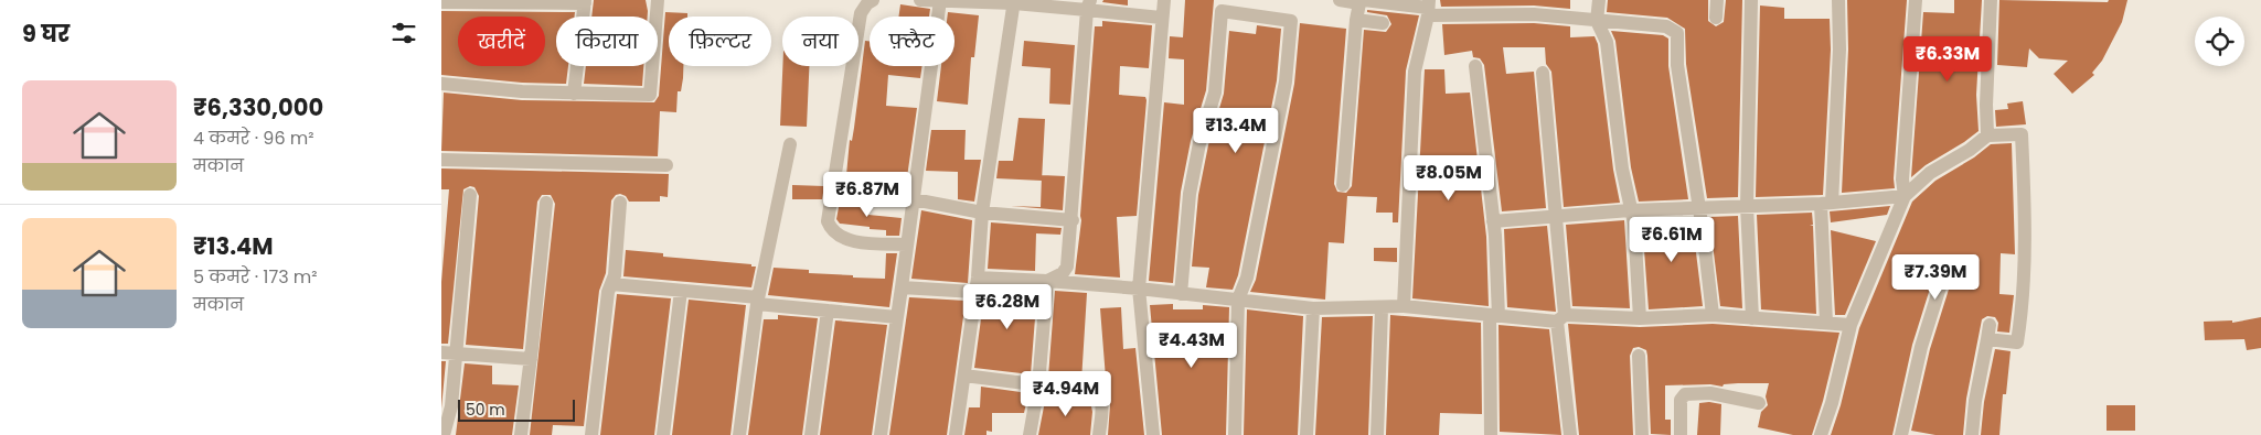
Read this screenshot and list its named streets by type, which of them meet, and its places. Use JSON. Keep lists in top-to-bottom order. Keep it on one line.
{"scale_bar":"50 m","page":{"heading":"9 घर","chip":["खरीदें","किराया","फ़िल्टर","नया","फ़्लैट"],"price":["₹6.33M","₹13.4M","₹8.05M","₹6.87M","₹6.61M","₹7.39M","₹6.28M","₹4.43M","₹4.94M"],"list":[{"name":"₹6,330,000","note":"4 कमरे · 96 m² · मकान"},{"name":"₹13.4M","note":"5 कमरे · 173 m² · मकान"}],"scale":"50 m"}}
